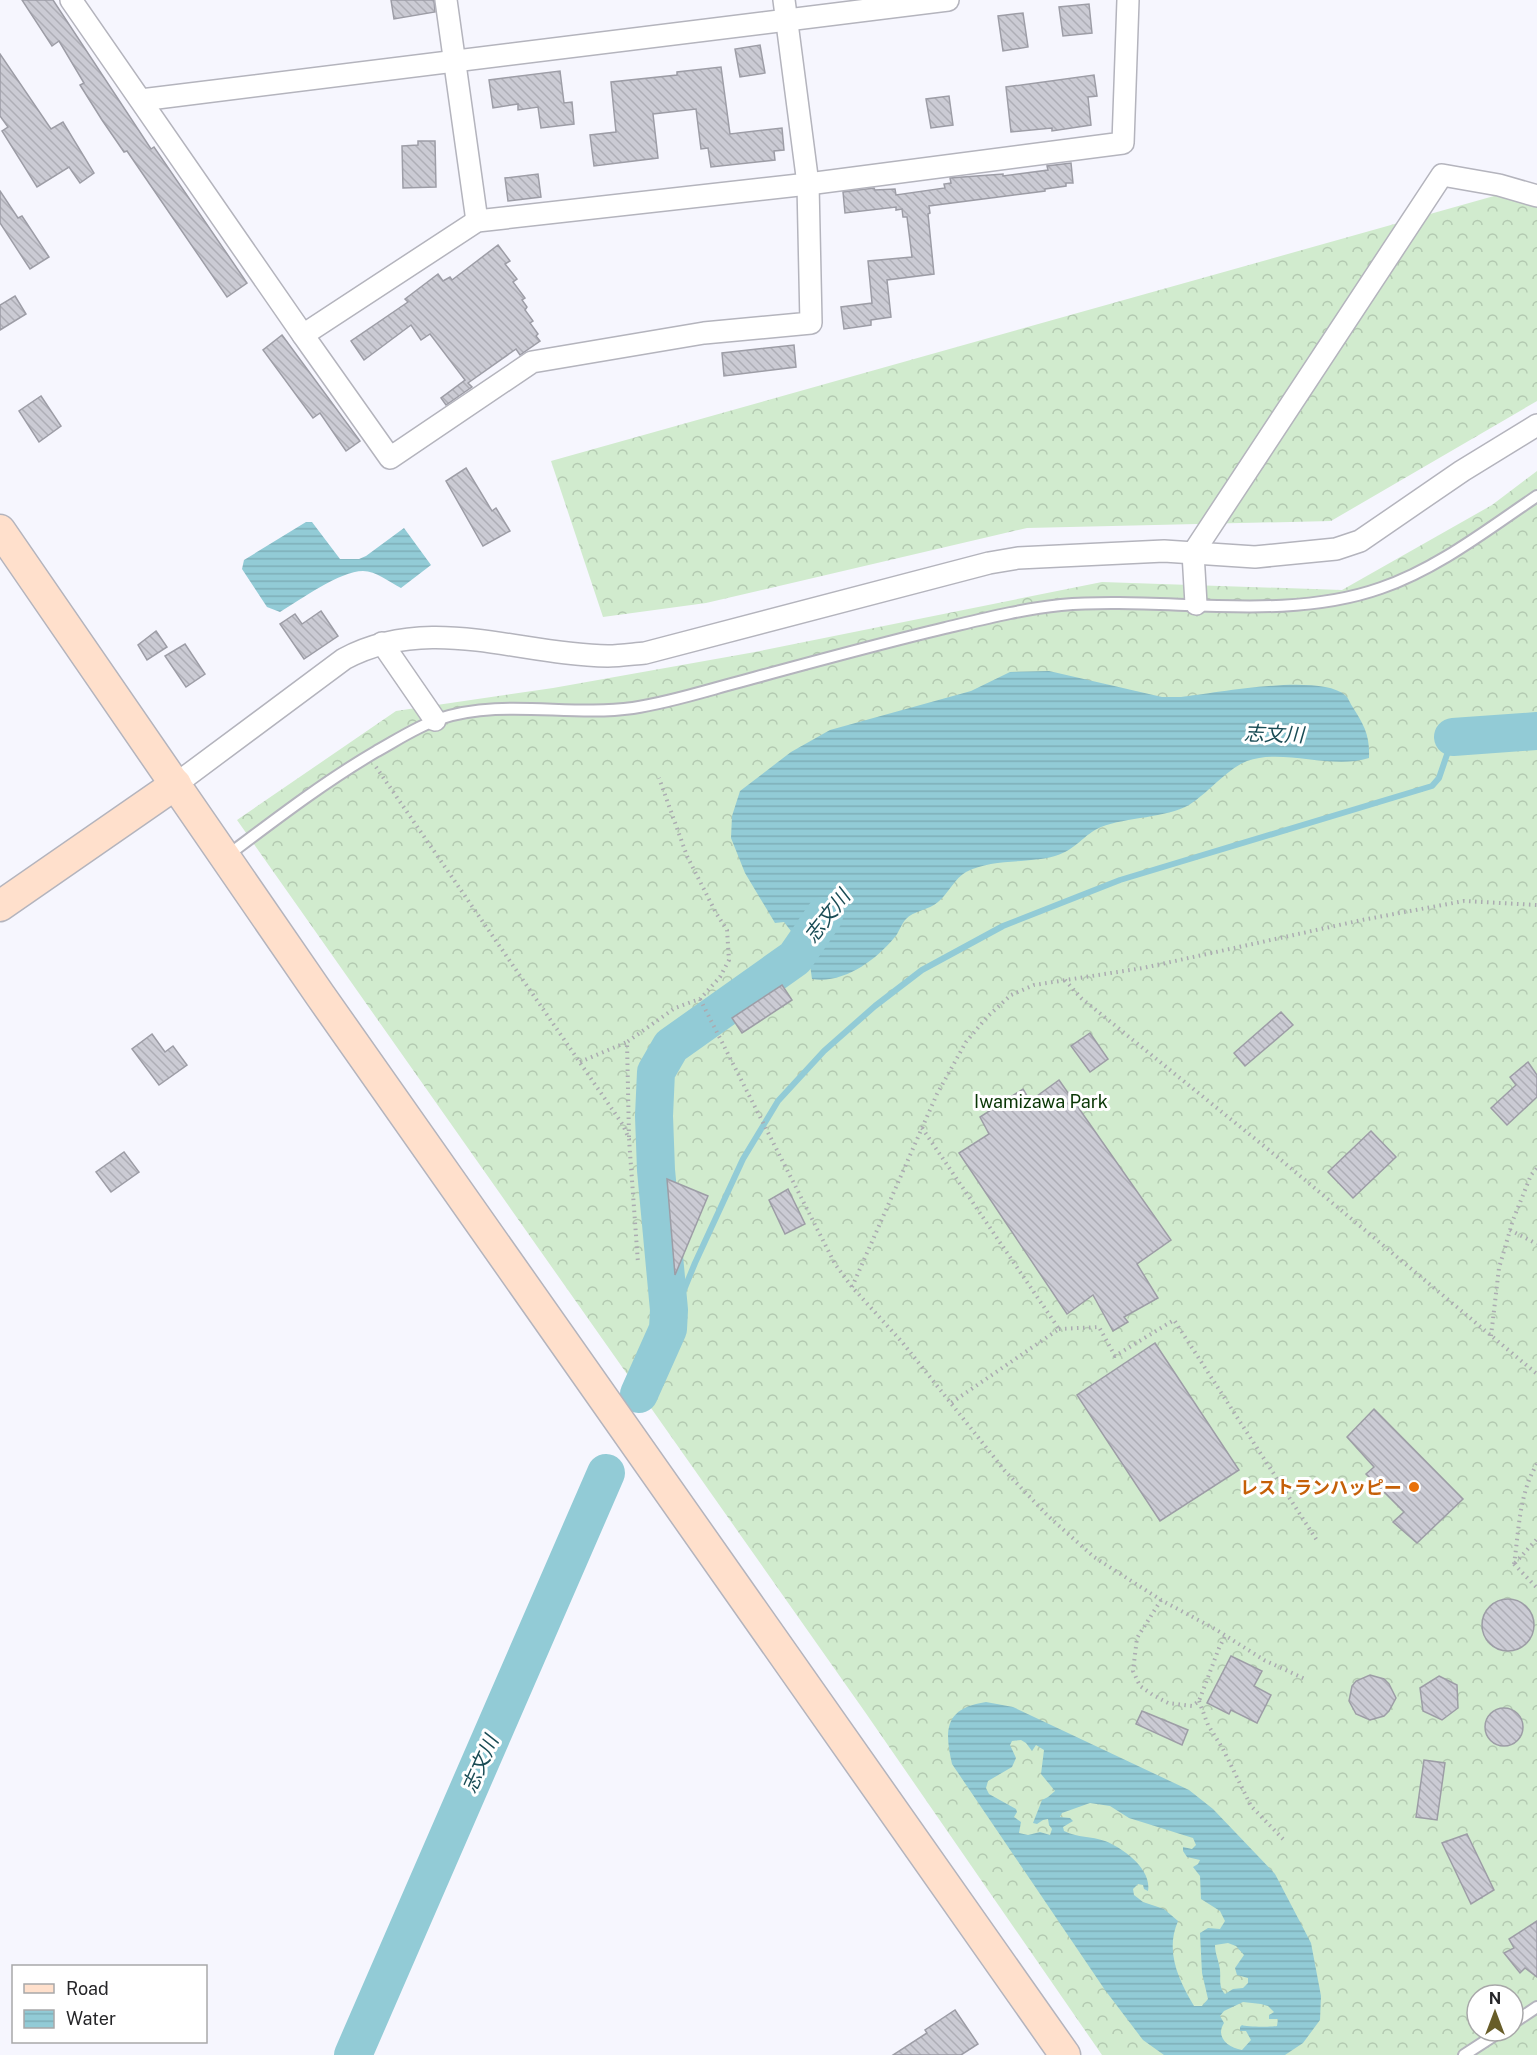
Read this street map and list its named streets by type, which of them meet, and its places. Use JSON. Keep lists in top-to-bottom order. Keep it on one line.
{"water":["志文川"],"parks":["Iwamizawa Park"],"places":["レストランハッピー"],"legend":["Road","Water"],"north":"top"}
